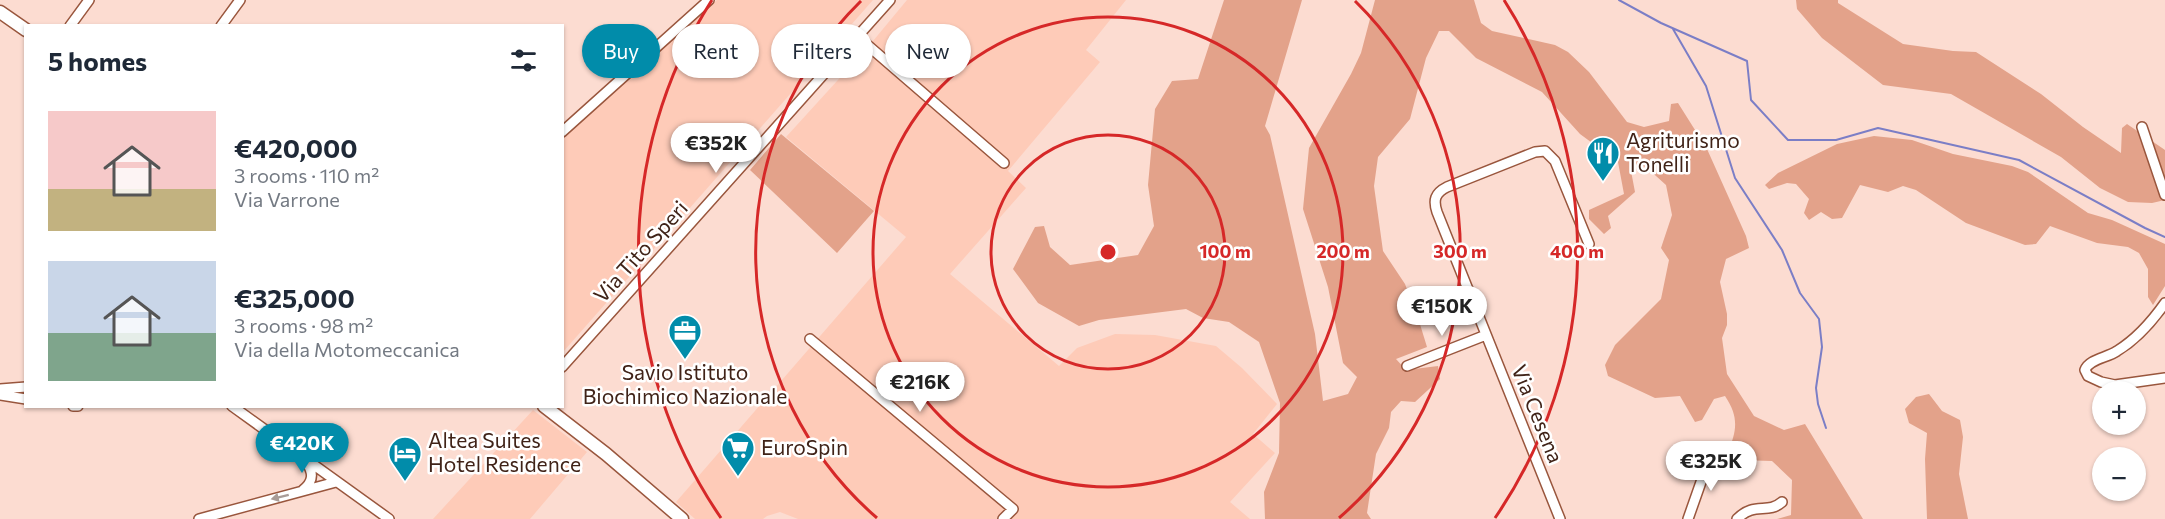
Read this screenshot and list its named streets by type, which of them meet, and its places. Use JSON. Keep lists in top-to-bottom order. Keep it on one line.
{"streets":{"street":["Via Tito Speri","Via Cesena"]},"places":{"restaurant":["Agriturismo Tonelli"],"office":["Savio Istituto Biochimico Nazionale"],"supermarket":["EuroSpin"],"hotel":["Altea Suites Hotel Residence"]},"page":{"chip":["Buy","Rent","Filters","New"],"heading":"5 homes","list":[{"name":"€420,000","note":"3 rooms · 110 m² · Via Varrone"},{"name":"€325,000","note":"3 rooms · 98 m² · Via della Motomeccanica"}],"price":["€352K","€150K","€216K","€420K","€325K"],"map_buttons":["+","−"]},"rings":["100 m","200 m","300 m","400 m"]}
